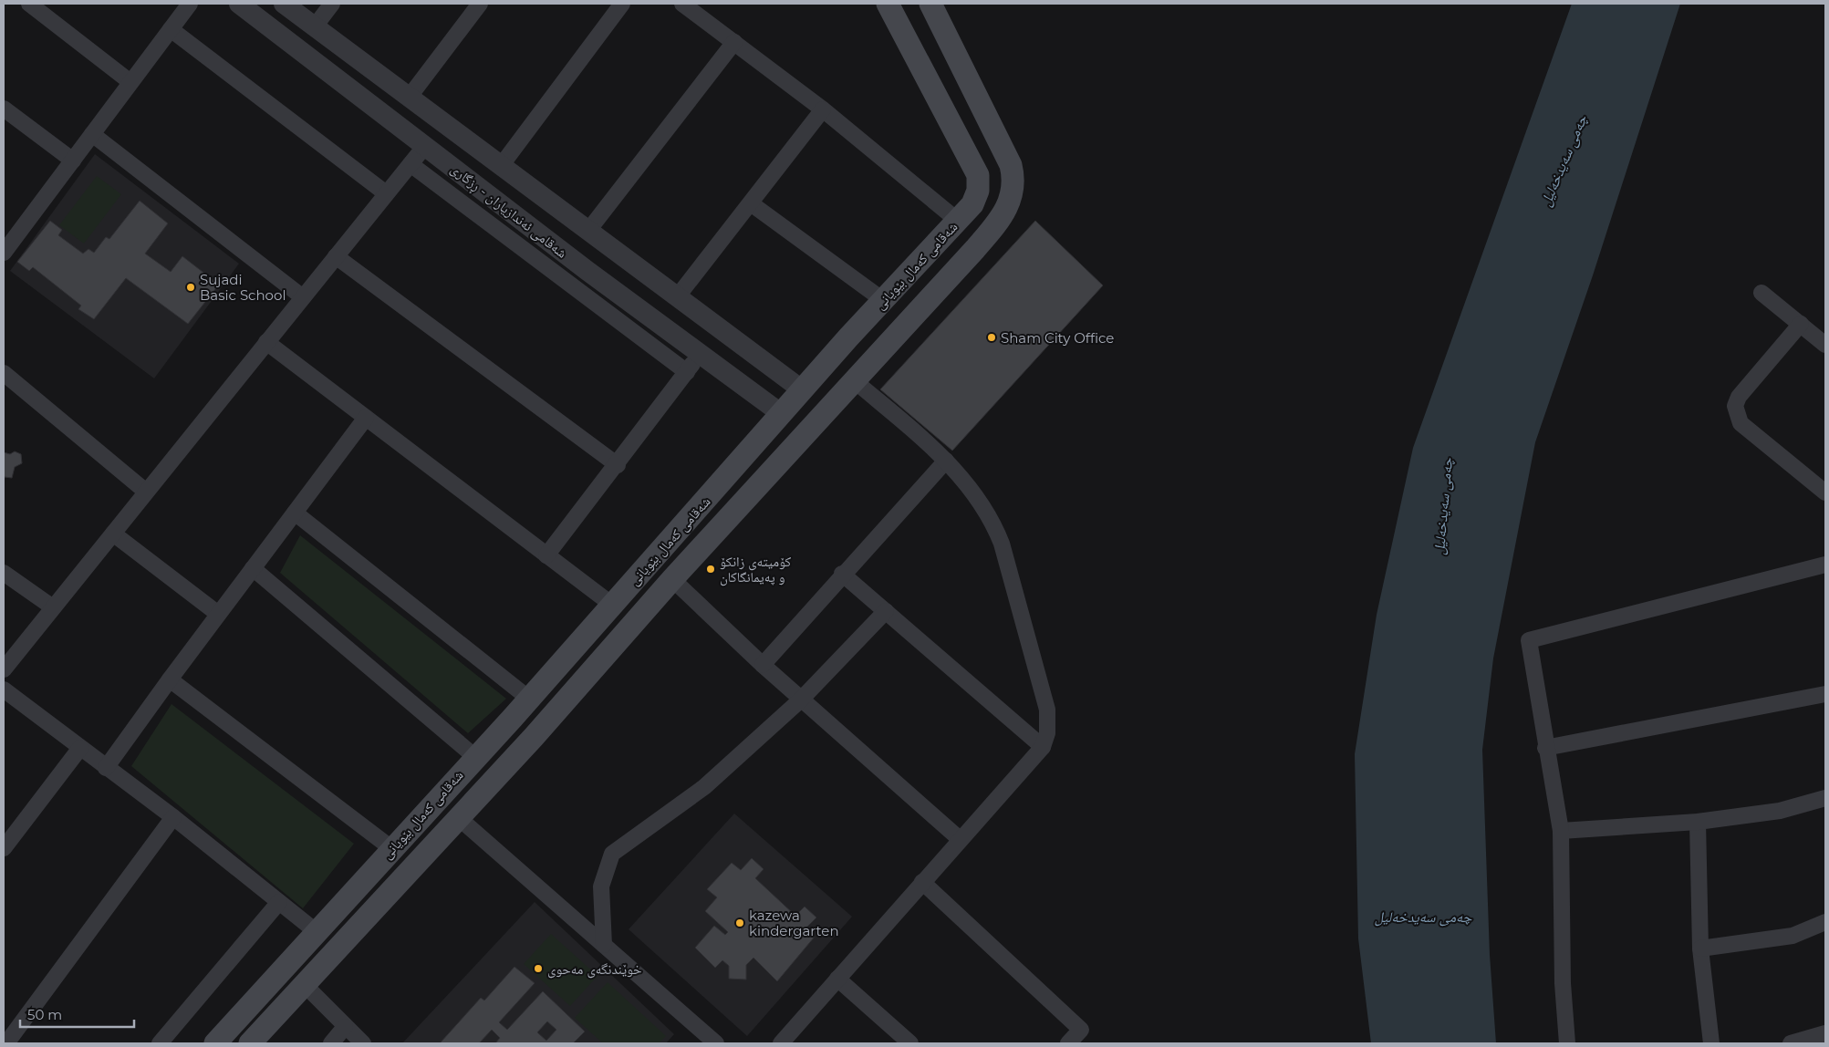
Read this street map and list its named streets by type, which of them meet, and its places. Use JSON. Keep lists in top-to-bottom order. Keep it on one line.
{"streets":{"main road":["شەقامی کەمال بێویانی"],"street":["شەقامی ئەندازیاران - ڕزگاری"]},"crossings":[["شەقامی ئەندازیاران - ڕزگاری","شەقامی کەمال بێویانی"]],"water":["چەمی سەیدخەلیل"],"places":["Sujadi Basic School","Sham City Office","کۆمیتەی زانکۆ و پەیمانگاکان","kazewa kindergarten","خوێندنگەی مەحوی"],"scale_bar":"50 m"}
